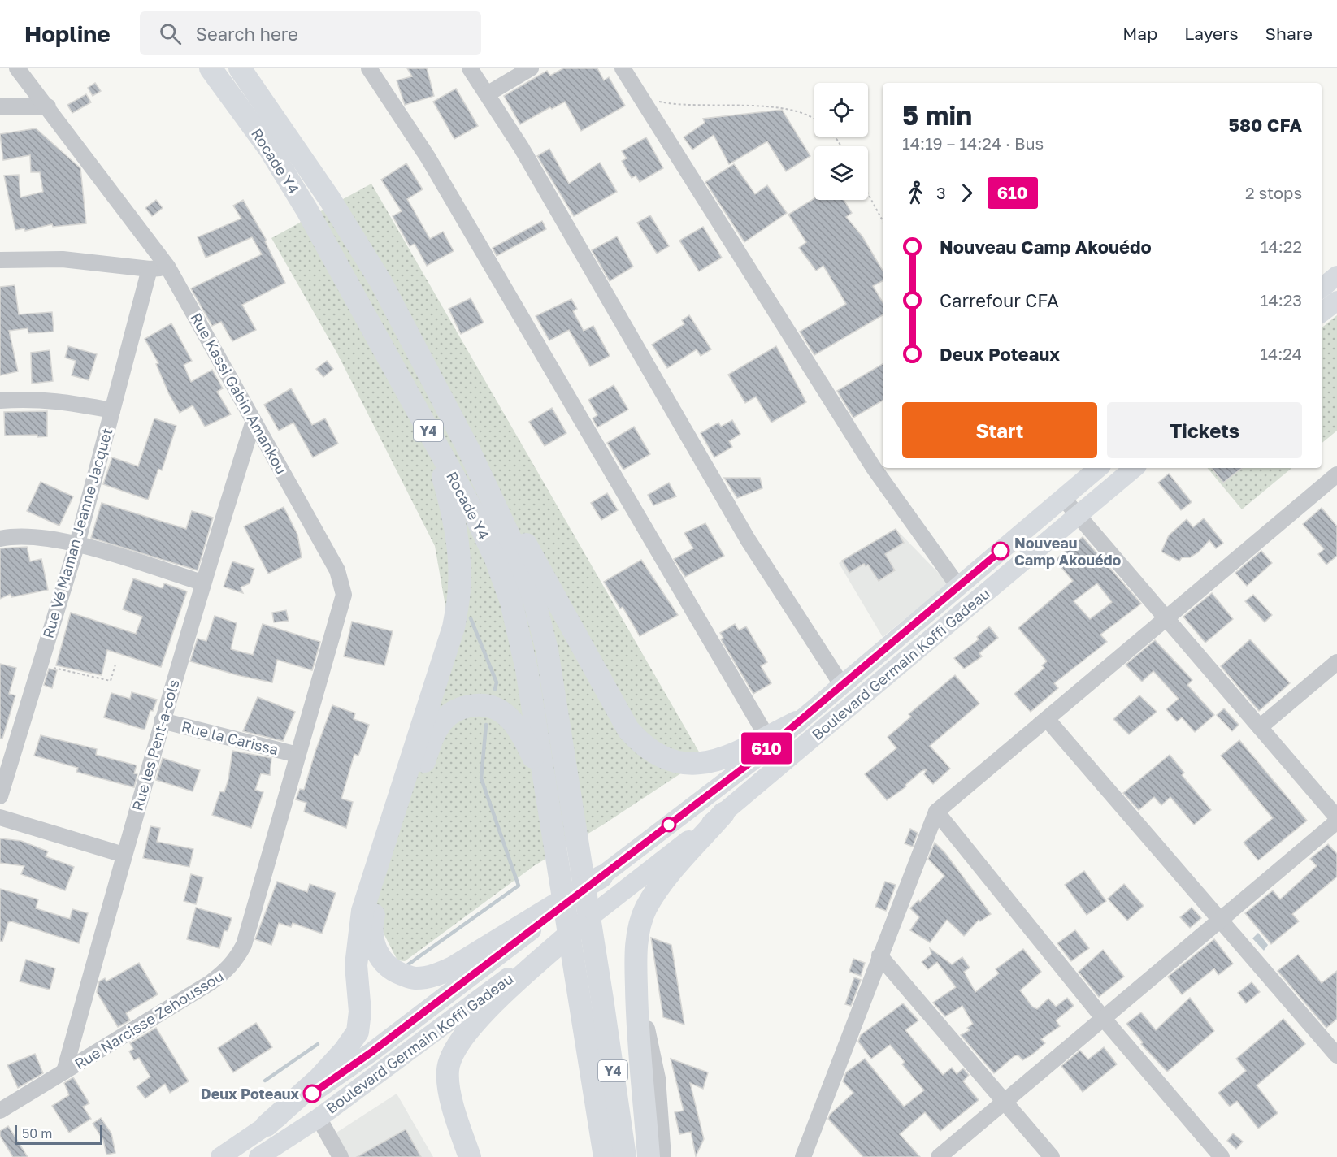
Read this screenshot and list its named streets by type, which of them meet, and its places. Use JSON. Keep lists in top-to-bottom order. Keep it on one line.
{"streets":{"highway":["Rocade Y4","Y4"],"main road":["Boulevard Germain Koffi Gadeau"],"street":["Rue Kassi Gabin Amankou","Rue Vé Maman Jeanne Jacquet","Rue la Carissa","Rue les Pent-a-cols","Rue Narcisse Zehoussou"]},"crossings":[["Rue Kassi Gabin Amankou","Rue la Carissa"],["Rue Kassi Gabin Amankou","Rue les Pent-a-cols"],["Rue Kassi Gabin Amankou","Rue Narcisse Zehoussou"],["Rue la Carissa","Rue les Pent-a-cols"],["Rue la Carissa","Rue Narcisse Zehoussou"],["Rue les Pent-a-cols","Rue Narcisse Zehoussou"]],"places":["Nouveau Camp Akouédo","Deux Poteaux"],"lines":["bus line 610"],"scale_bar":"50 m","page":{"header":"Hopline","search":"Search here","nav":["Map","Layers","Share"],"on_map":"610","heading":["5 min","14:19 – 14:24 · Bus","580 CFA"],"legs":["3","610","2 stops"],"list":[{"name":"Nouveau Camp Akouédo","value":"14:22"},{"name":"Carrefour CFA","value":"14:23"},{"name":"Deux Poteaux","value":"14:24"}],"buttons":["Start","Tickets"],"scale":"50 m"}}
